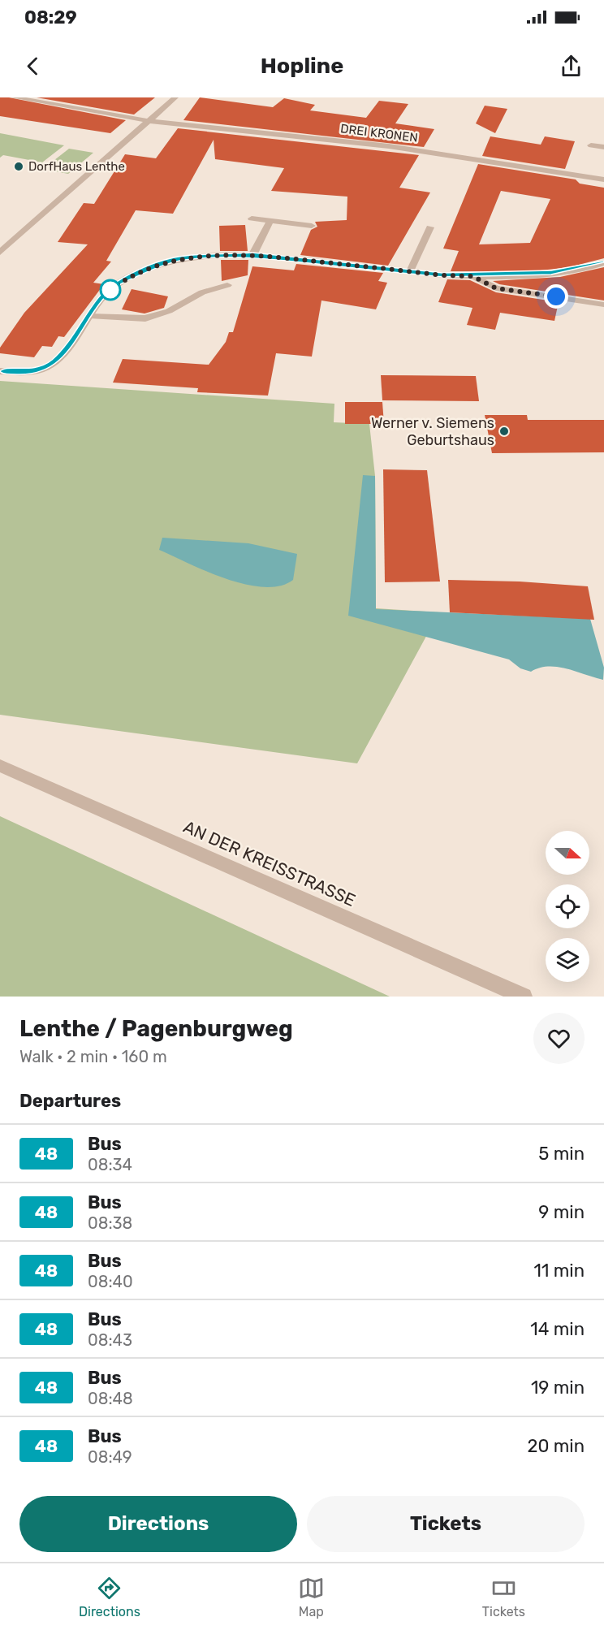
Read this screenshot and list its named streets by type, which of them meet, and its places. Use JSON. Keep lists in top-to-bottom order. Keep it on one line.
{"streets":{"street":["DREI KRONEN","AN DER KREISSTRASSE"]},"places":["DorfHaus Lenthe","Werner v. Siemens Geburtshaus"],"lines":["bus line 48"],"north":"right","page":{"status":"08:29","header":"Hopline","heading":[["Lenthe / Pagenburgweg","Walk · 2 min · 160 m"],"Departures"],"list":[{"mark":"48","name":"Bus","note":"08:34","value":"5 min"},{"mark":"48","name":"Bus","note":"08:38","value":"9 min"},{"mark":"48","name":"Bus","note":"08:40","value":"11 min"},{"mark":"48","name":"Bus","note":"08:43","value":"14 min"},{"mark":"48","name":"Bus","note":"08:48","value":"19 min"},{"mark":"48","name":"Bus","note":"08:49","value":"20 min"}],"buttons":["Directions","Tickets"],"tabs":["Directions","Map","Tickets"]}}
